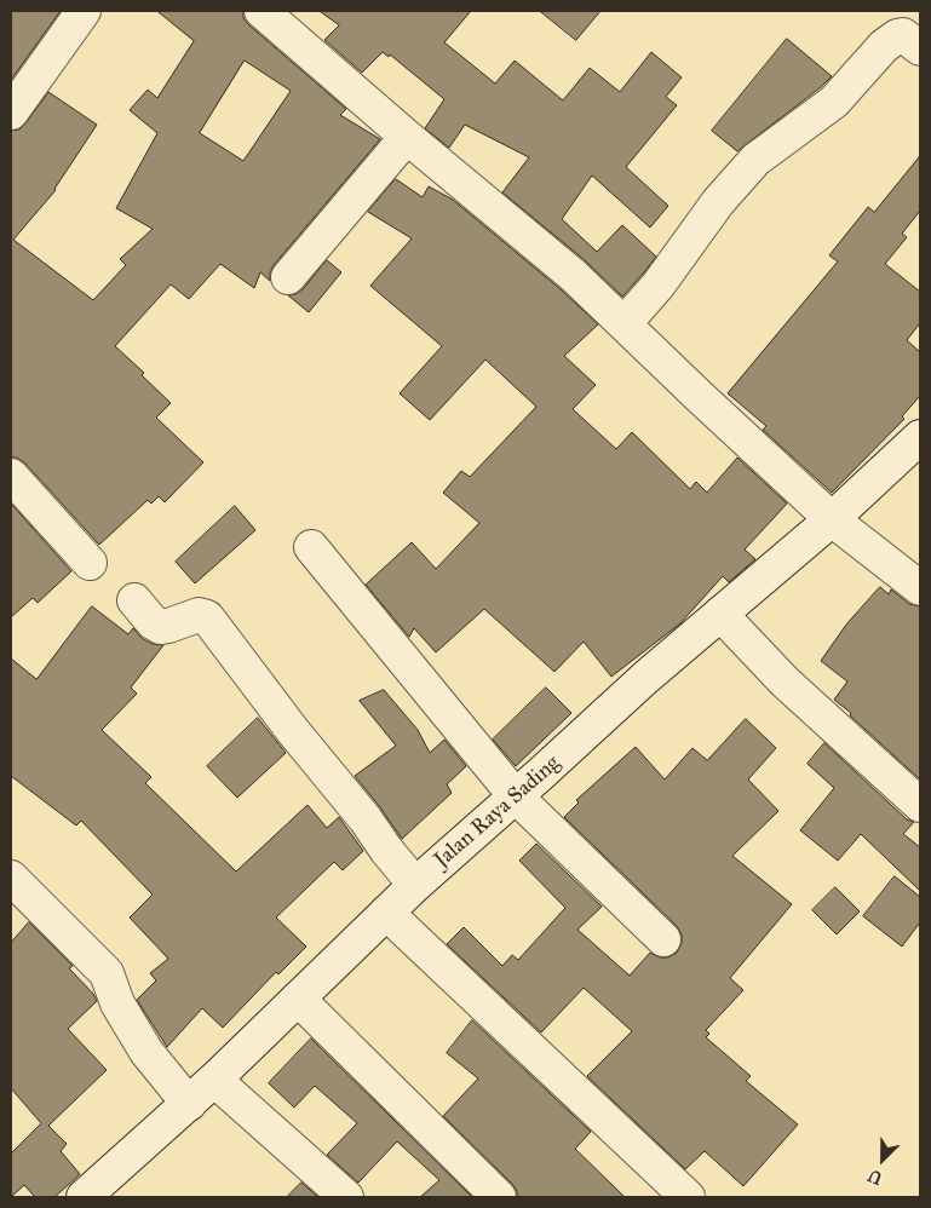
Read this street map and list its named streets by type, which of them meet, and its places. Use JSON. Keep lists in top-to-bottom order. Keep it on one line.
{"streets":{"street":["Jalan Raya Sading"]},"north":"bottom left"}
